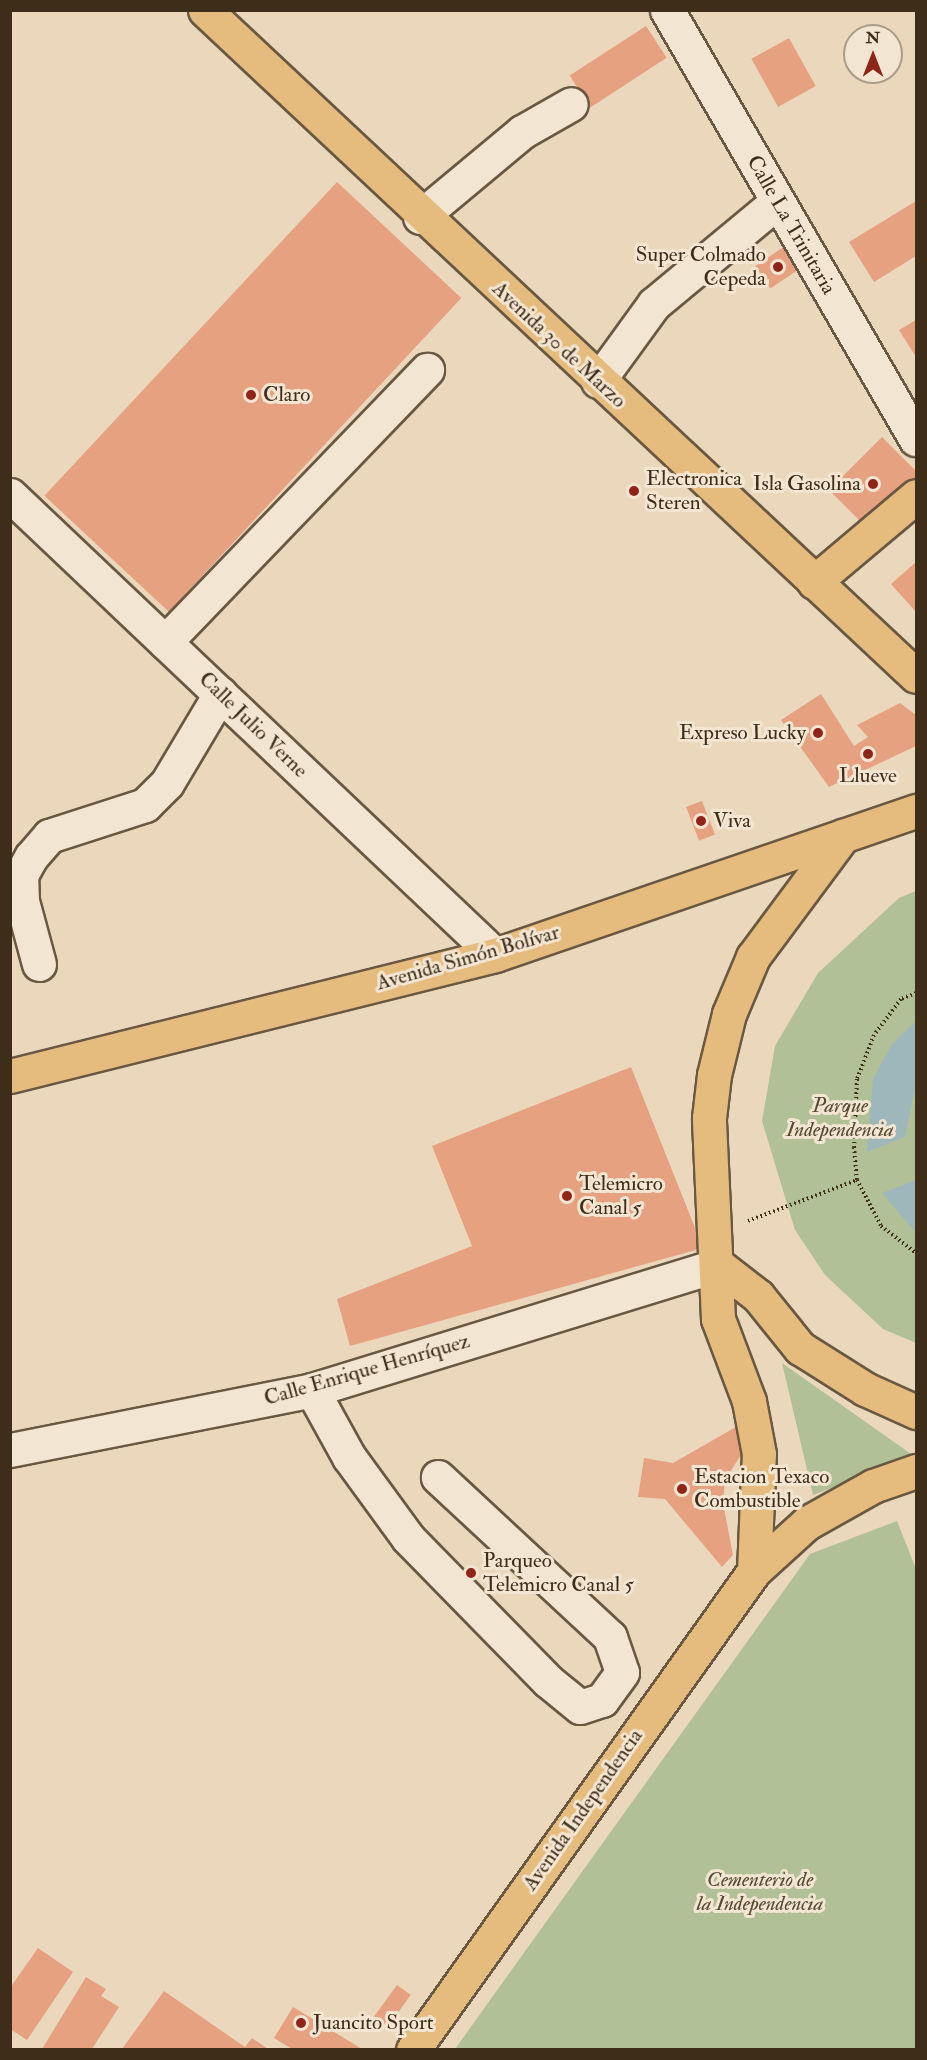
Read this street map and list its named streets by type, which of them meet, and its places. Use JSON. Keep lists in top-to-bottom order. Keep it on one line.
{"streets":{"main road":["Avenida 30 de Marzo","Avenida Simón Bolívar","Avenida Independencia"],"street":["Calle La Trinitaria","Calle Julio Verne","Calle Enrique Henríquez"]},"crossings":[["Calle Julio Verne","Avenida Simón Bolívar"]],"parks":["Parque Independencia","Cementerio de la Independencia"],"places":["Super Colmado Cepeda","Claro","Isla Gasolina","Electronica Steren","Expreso Lucky","Llueve","Viva","Telemicro Canal 5","Estacion Texaco Combustible","Parqueo Telemicro Canal 5","Juancito Sport"],"north":"top"}
